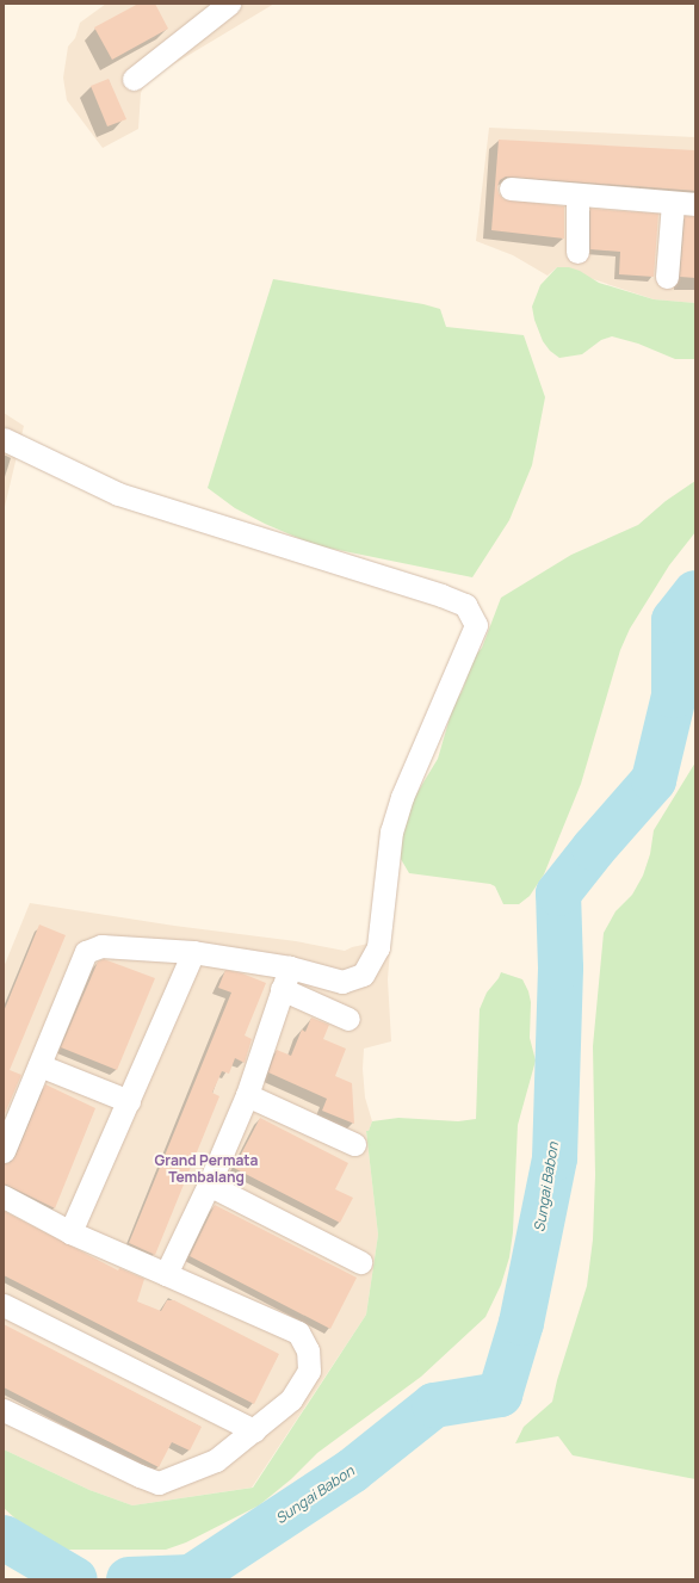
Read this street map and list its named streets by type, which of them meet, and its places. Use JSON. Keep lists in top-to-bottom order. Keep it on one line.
{"districts":["Grand Permata Tembalang"],"water":["Sungai Babon"]}
